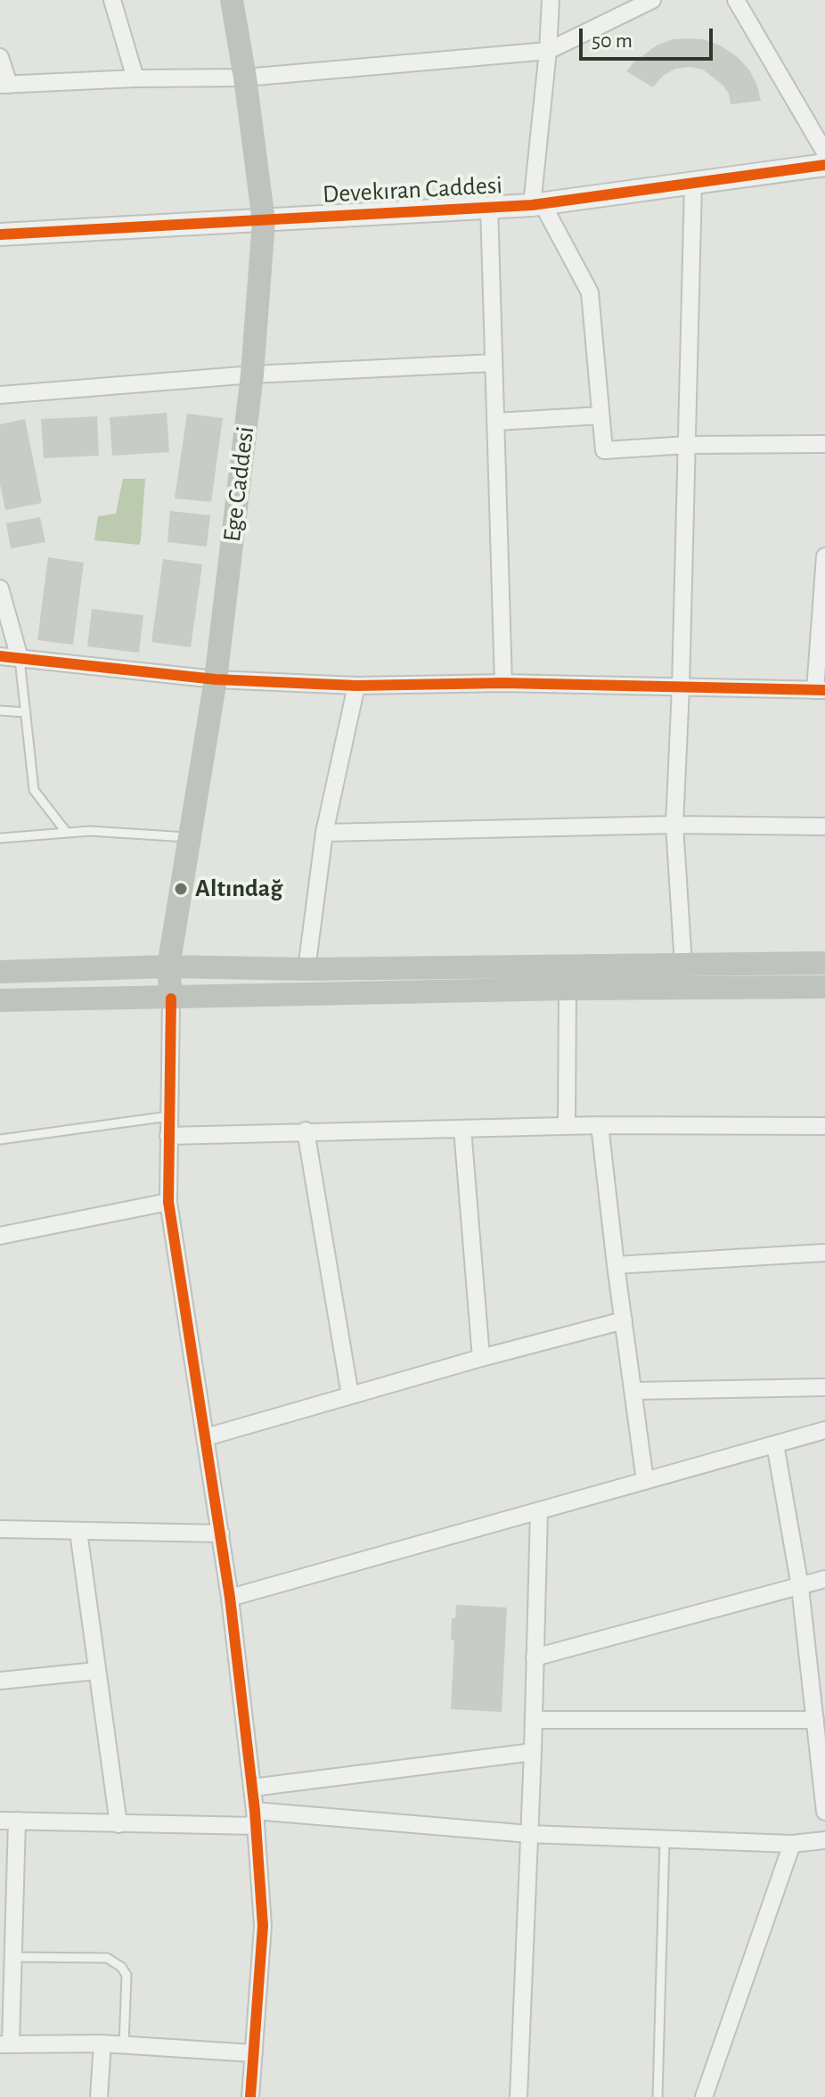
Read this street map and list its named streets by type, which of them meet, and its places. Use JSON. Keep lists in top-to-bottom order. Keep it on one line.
{"streets":{"main road":["Ege Caddesi"],"street":["Devekıran Caddesi"]},"crossings":[["Devekıran Caddesi","Ege Caddesi"]],"places":["Altındağ"],"scale_bar":"50 m"}
